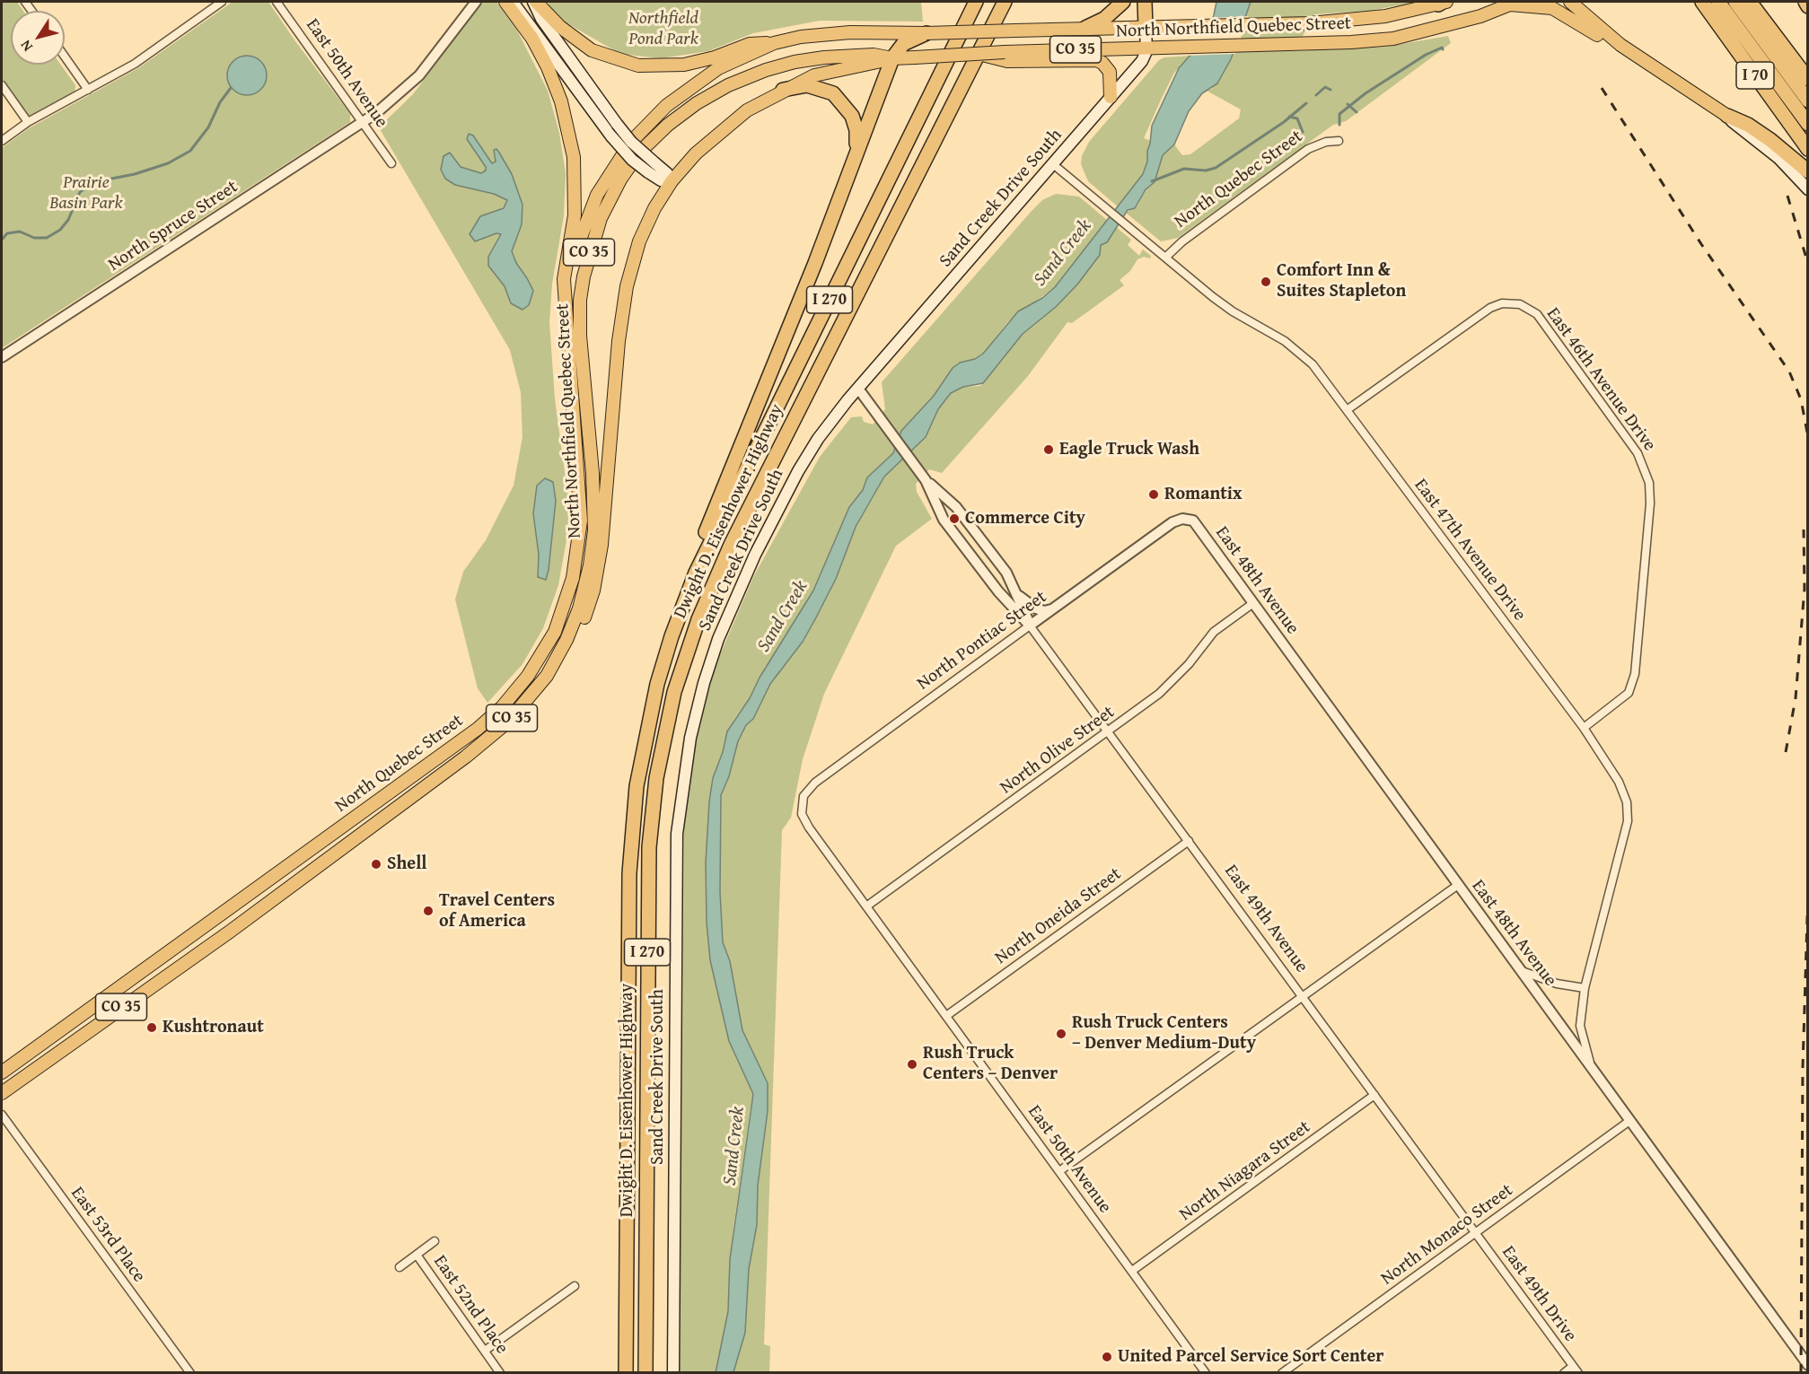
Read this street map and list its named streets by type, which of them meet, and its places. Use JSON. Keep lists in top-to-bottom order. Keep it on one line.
{"streets":{"highway":["I 70","I 270","Dwight D. Eisenhower Highway"],"main road":["North Northfield Quebec Street","CO 35","North Quebec Street","Sand Creek Drive South"],"street":["East 50th Avenue","North Spruce Street","East 46th Avenue Drive","East 47th Avenue Drive","East 48th Avenue","North Pontiac Street","North Olive Street","North Oneida Street","East 49th Avenue","North Niagara Street","East 53rd Place","North Monaco Street","East 49th Drive","East 52nd Place"]},"crossings":[["North Northfield Quebec Street","North Quebec Street"],["North Northfield Quebec Street","Sand Creek Drive South"],["East 50th Avenue","North Spruce Street"],["East 50th Avenue","North Pontiac Street"],["East 50th Avenue","North Olive Street"],["East 50th Avenue","North Oneida Street"],["East 50th Avenue","North Niagara Street"],["North Quebec Street","East 47th Avenue Drive"],["Sand Creek Drive South","East 47th Avenue Drive"],["Sand Creek Drive South","East 49th Avenue"],["East 46th Avenue Drive","East 47th Avenue Drive"],["East 47th Avenue Drive","East 48th Avenue"],["East 48th Avenue","North Pontiac Street"],["East 48th Avenue","North Olive Street"],["East 48th Avenue","North Monaco Street"],["North Pontiac Street","East 49th Avenue"],["North Olive Street","East 49th Avenue"],["North Oneida Street","East 49th Avenue"],["East 49th Avenue","North Niagara Street"],["East 49th Avenue","North Monaco Street"],["East 49th Avenue","East 49th Drive"],["North Monaco Street","East 49th Drive"]],"water":["Sand Creek"],"parks":["Northfield Pond Park","Prairie Basin Park"],"places":["Comfort Inn & Suites Stapleton","Eagle Truck Wash","Romantix","Commerce City","Shell","Travel Centers of America","Kushtronaut","Rush Truck Centers – Denver Medium-Duty","Rush Truck Centers – Denver","United Parcel Service Sort Center"],"north":"bottom left"}
